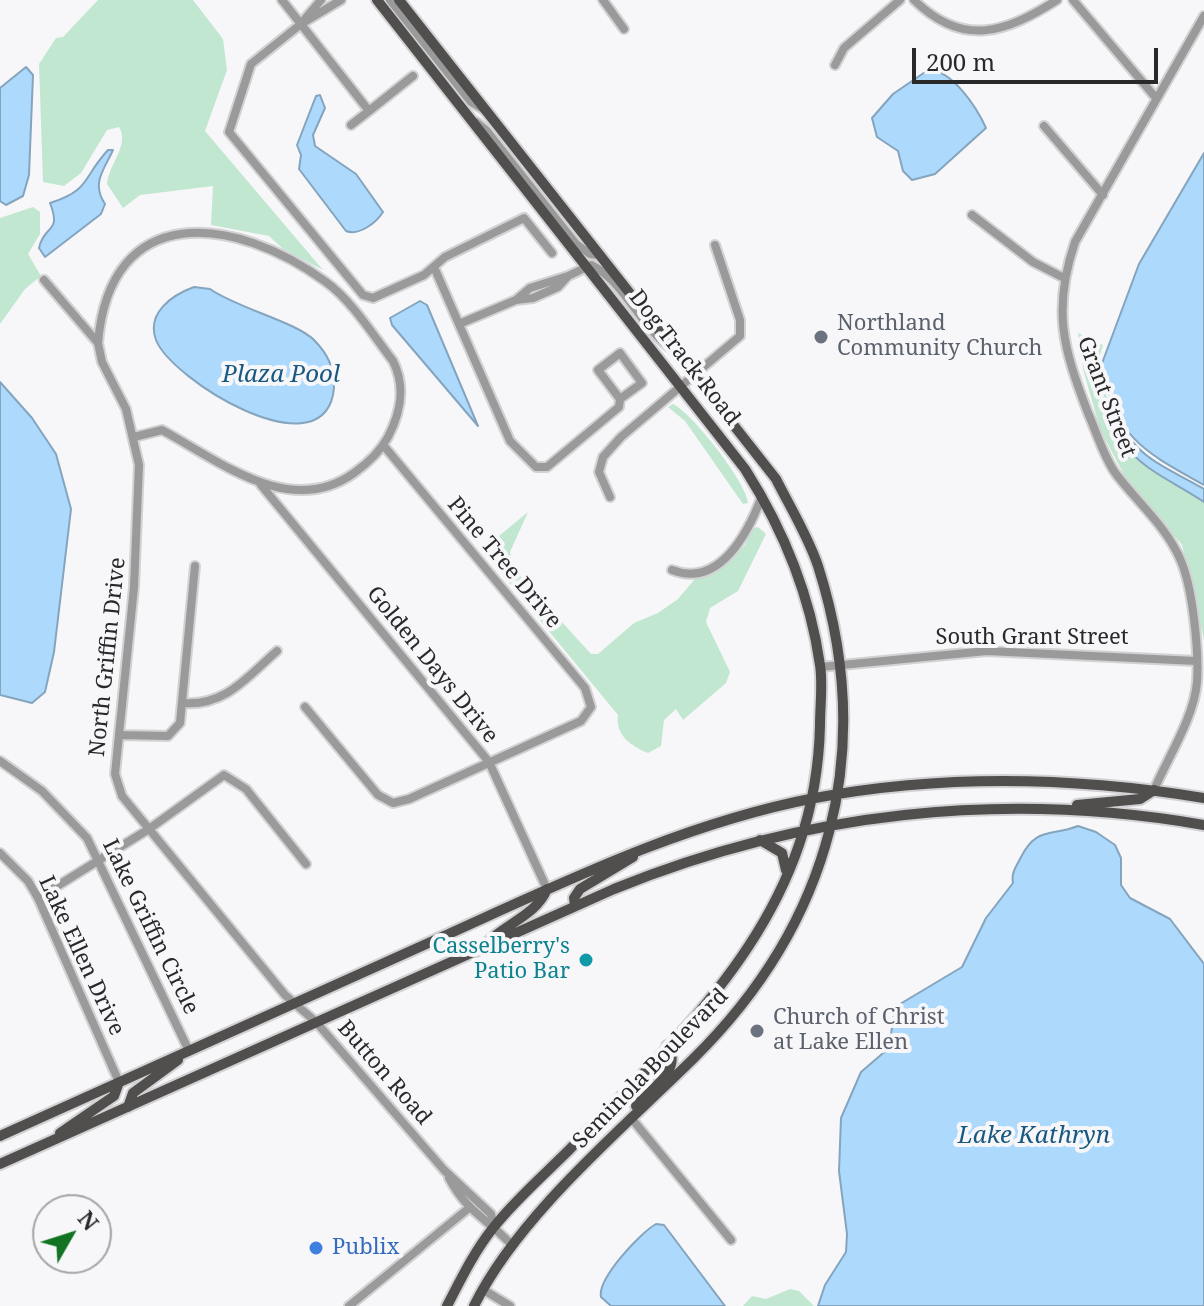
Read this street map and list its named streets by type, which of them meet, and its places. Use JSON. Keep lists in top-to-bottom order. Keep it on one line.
{"streets":{"main road":["Dog Track Road","Seminola Boulevard"],"street":["Grant Street","Pine Tree Drive","South Grant Street","North Griffin Drive","Golden Days Drive","Lake Griffin Circle","Lake Ellen Drive","Button Road"]},"crossings":[["Dog Track Road","South Grant Street"],["Dog Track Road","Seminola Boulevard"],["Grant Street","South Grant Street"],["Pine Tree Drive","North Griffin Drive"],["Pine Tree Drive","Golden Days Drive"],["North Griffin Drive","Golden Days Drive"],["North Griffin Drive","Button Road"],["Seminola Boulevard","Button Road"]],"water":["Plaza Pool","Lake Kathryn"],"places":["Northland Community Church","Casselberry's Patio Bar","Church of Christ at Lake Ellen","Publix"],"scale_bar":"200 m","north":"top right"}
